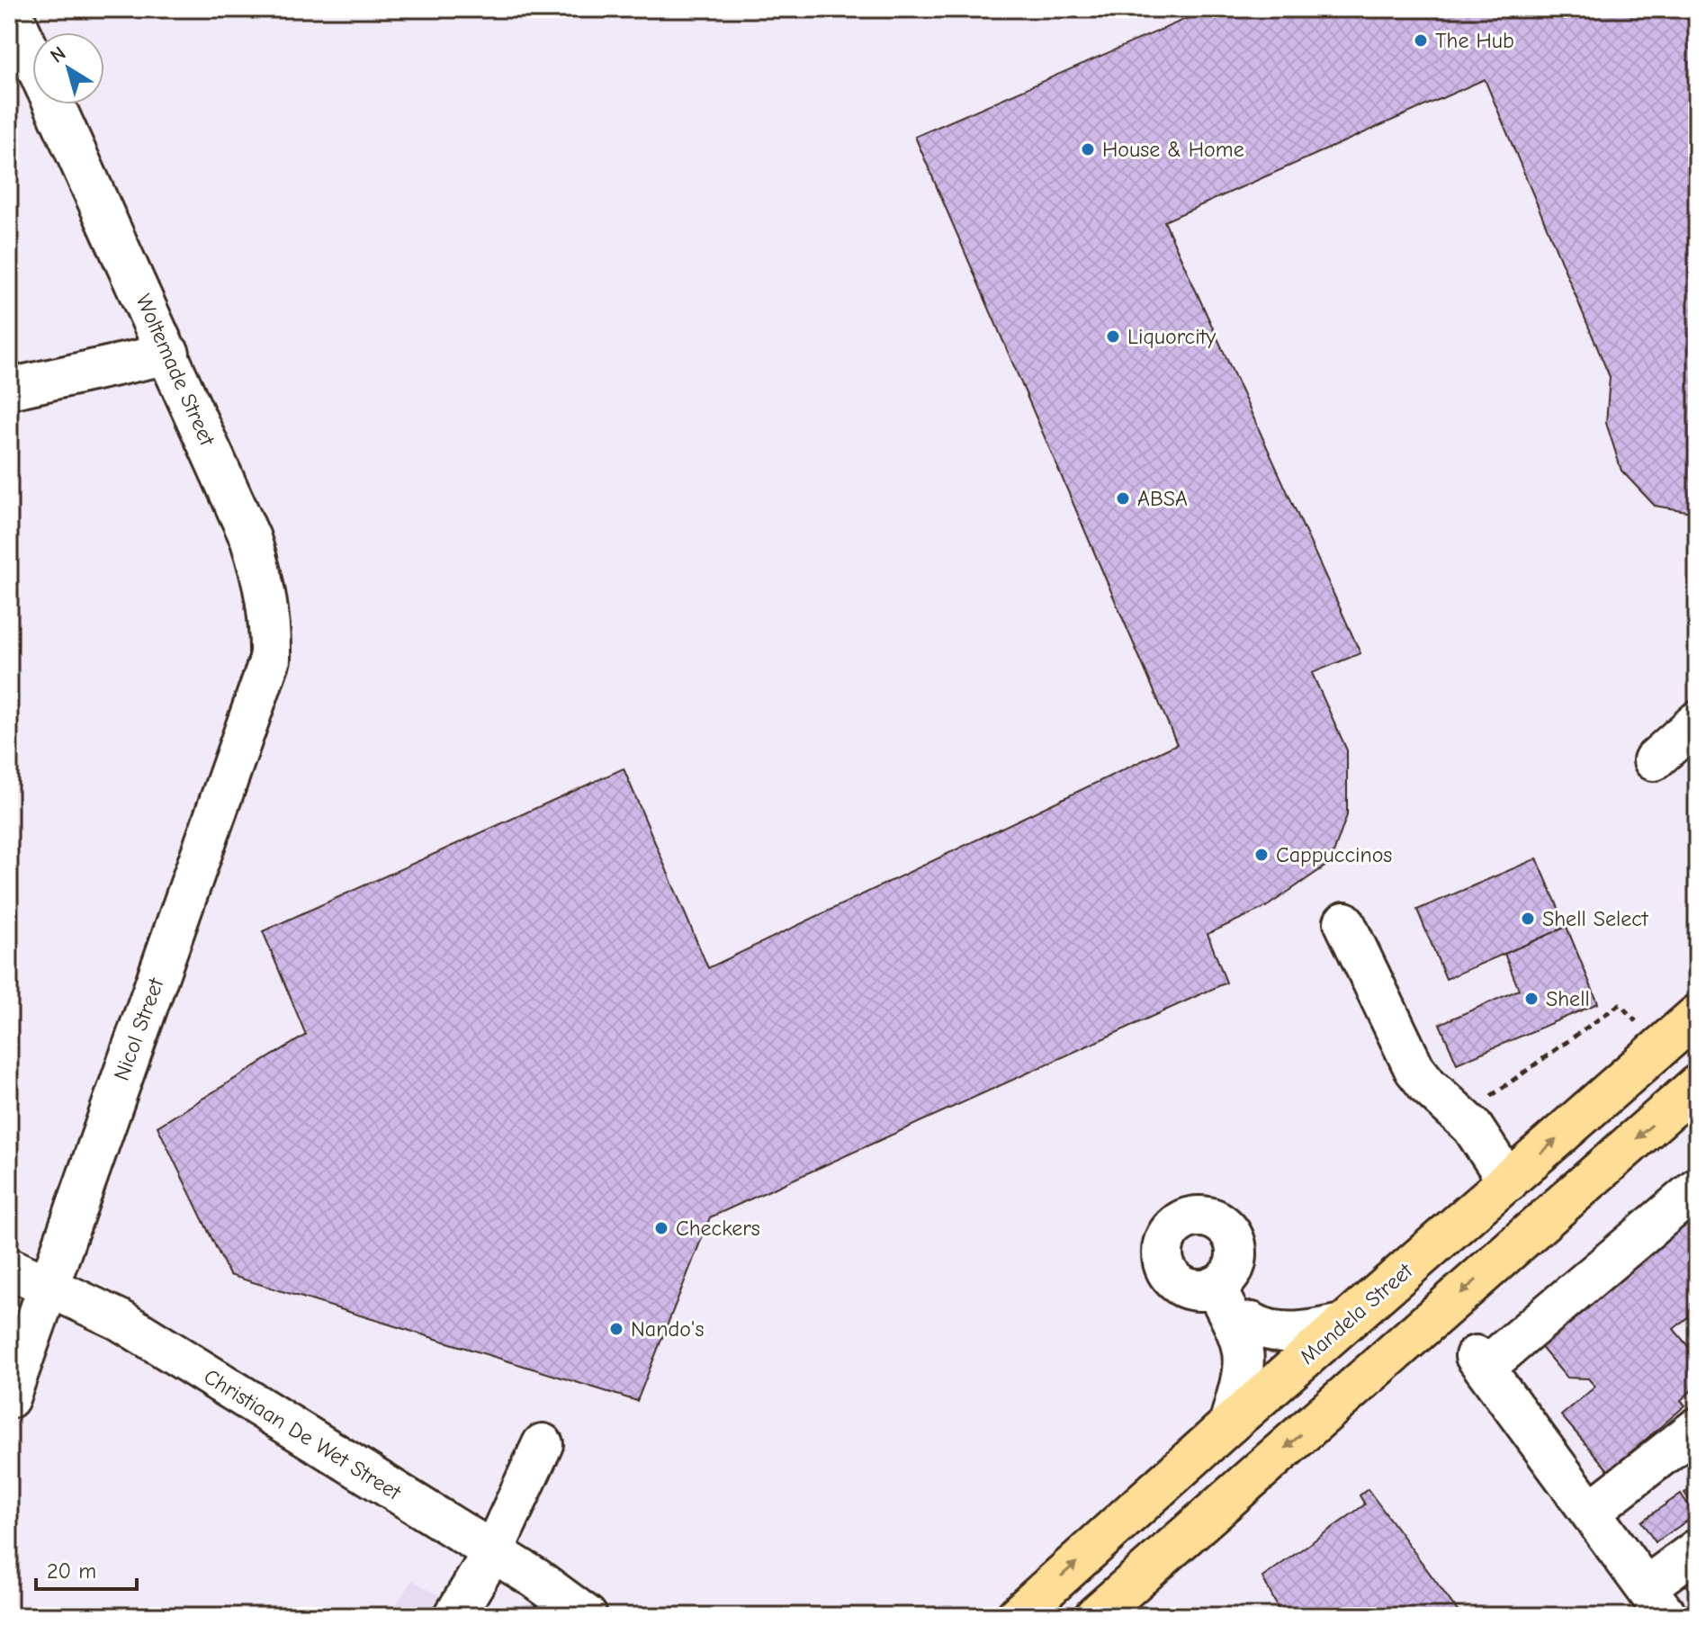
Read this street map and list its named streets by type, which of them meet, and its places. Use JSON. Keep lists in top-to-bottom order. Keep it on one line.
{"streets":{"main road":["Mandela Street"],"street":["Woltemade Street","Nicol Street","Christiaan De Wet Street"]},"crossings":[["Woltemade Street","Nicol Street"],["Nicol Street","Christiaan De Wet Street"]],"places":["The Hub","House & Home","Liquorcity","ABSA","Cappuccinos","Shell Select","Shell","Checkers","Nando's"],"scale_bar":"20 m","north":"top left"}
